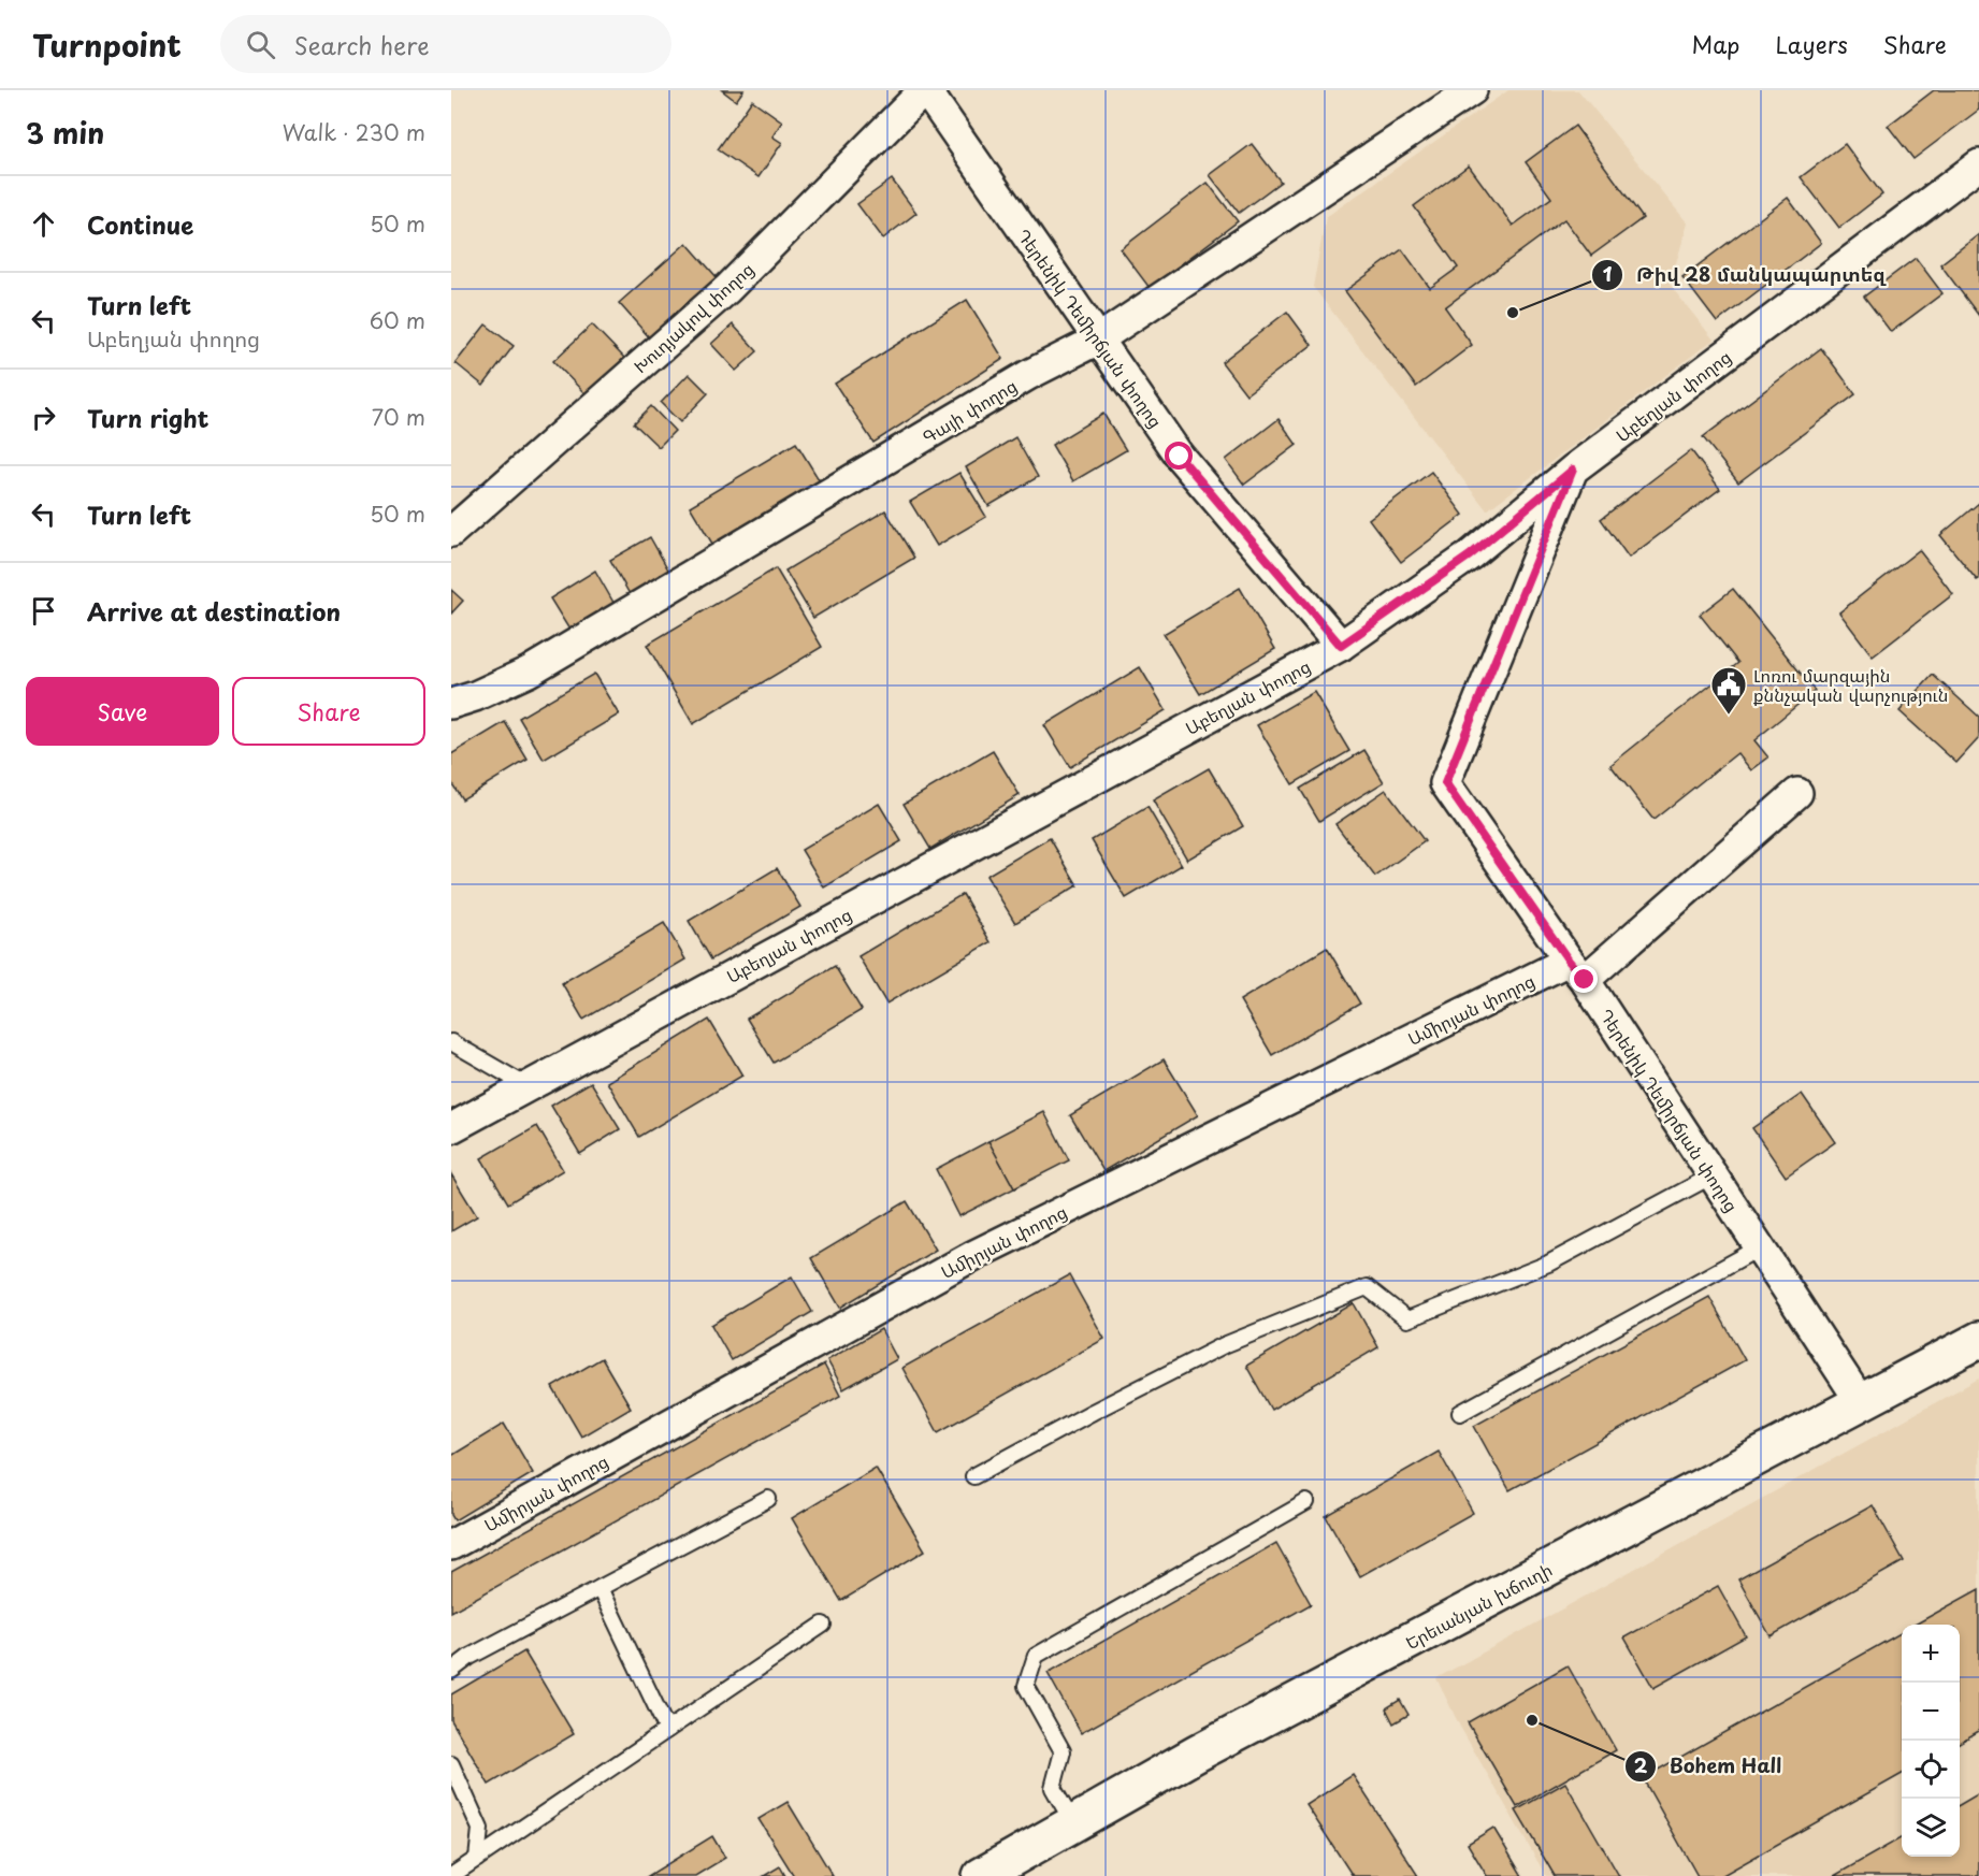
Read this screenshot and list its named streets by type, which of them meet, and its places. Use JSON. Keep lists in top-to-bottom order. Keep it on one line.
{"streets":{"highway":["Երեւանյան խճուղի"],"street":["Խուդյակով փողոց","Դերենիկ Դեմիրճյան փողոց","Աբեղյան փողոց","Գայի փողոց","Ամիրյան փողոց"]},"crossings":[["Խուդյակով փողոց","Դերենիկ Դեմիրճյան փողոց"],["Դերենիկ Դեմիրճյան փողոց","Աբեղյան փողոց"],["Դերենիկ Դեմիրճյան փողոց","Գայի փողոց"],["Դերենիկ Դեմիրճյան փողոց","Ամիրյան փողոց"],["Դերենիկ Դեմիրճյան փողոց","Երեւանյան խճուղի"]],"places":{"other":["Թիվ 28 մանկապարտեզ","Bohem Hall"],"public building":["Լոռու մարզային քննչական վարչություն"]},"page":{"header":"Turnpoint","search":"Search here","nav":["Map","Layers","Share"],"heading":["3 min","Walk · 230 m"],"list":[["Continue","50 m"],["Turn left","Աբեղյան փողոց","60 m"],["Turn right","70 m"],["Turn left","50 m"],"Arrive at destination"],"buttons":["Save","Share"],"map_buttons":["+","−"]}}
